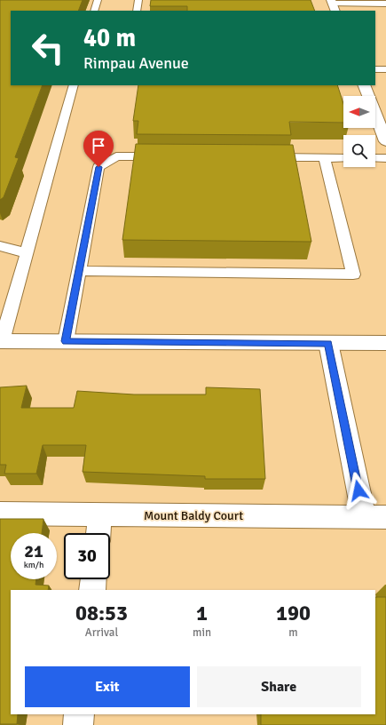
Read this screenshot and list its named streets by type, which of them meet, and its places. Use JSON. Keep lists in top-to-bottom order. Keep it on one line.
{"streets":{"main road":["Mount Baldy Court"]},"north":"left","page":{"turn":["40 m","Rimpau Avenue"],"speed":"21 km/h","limit":"30","eta":["08:53","Arrival","1","min","190","m"],"buttons":["Exit","Share"]}}
